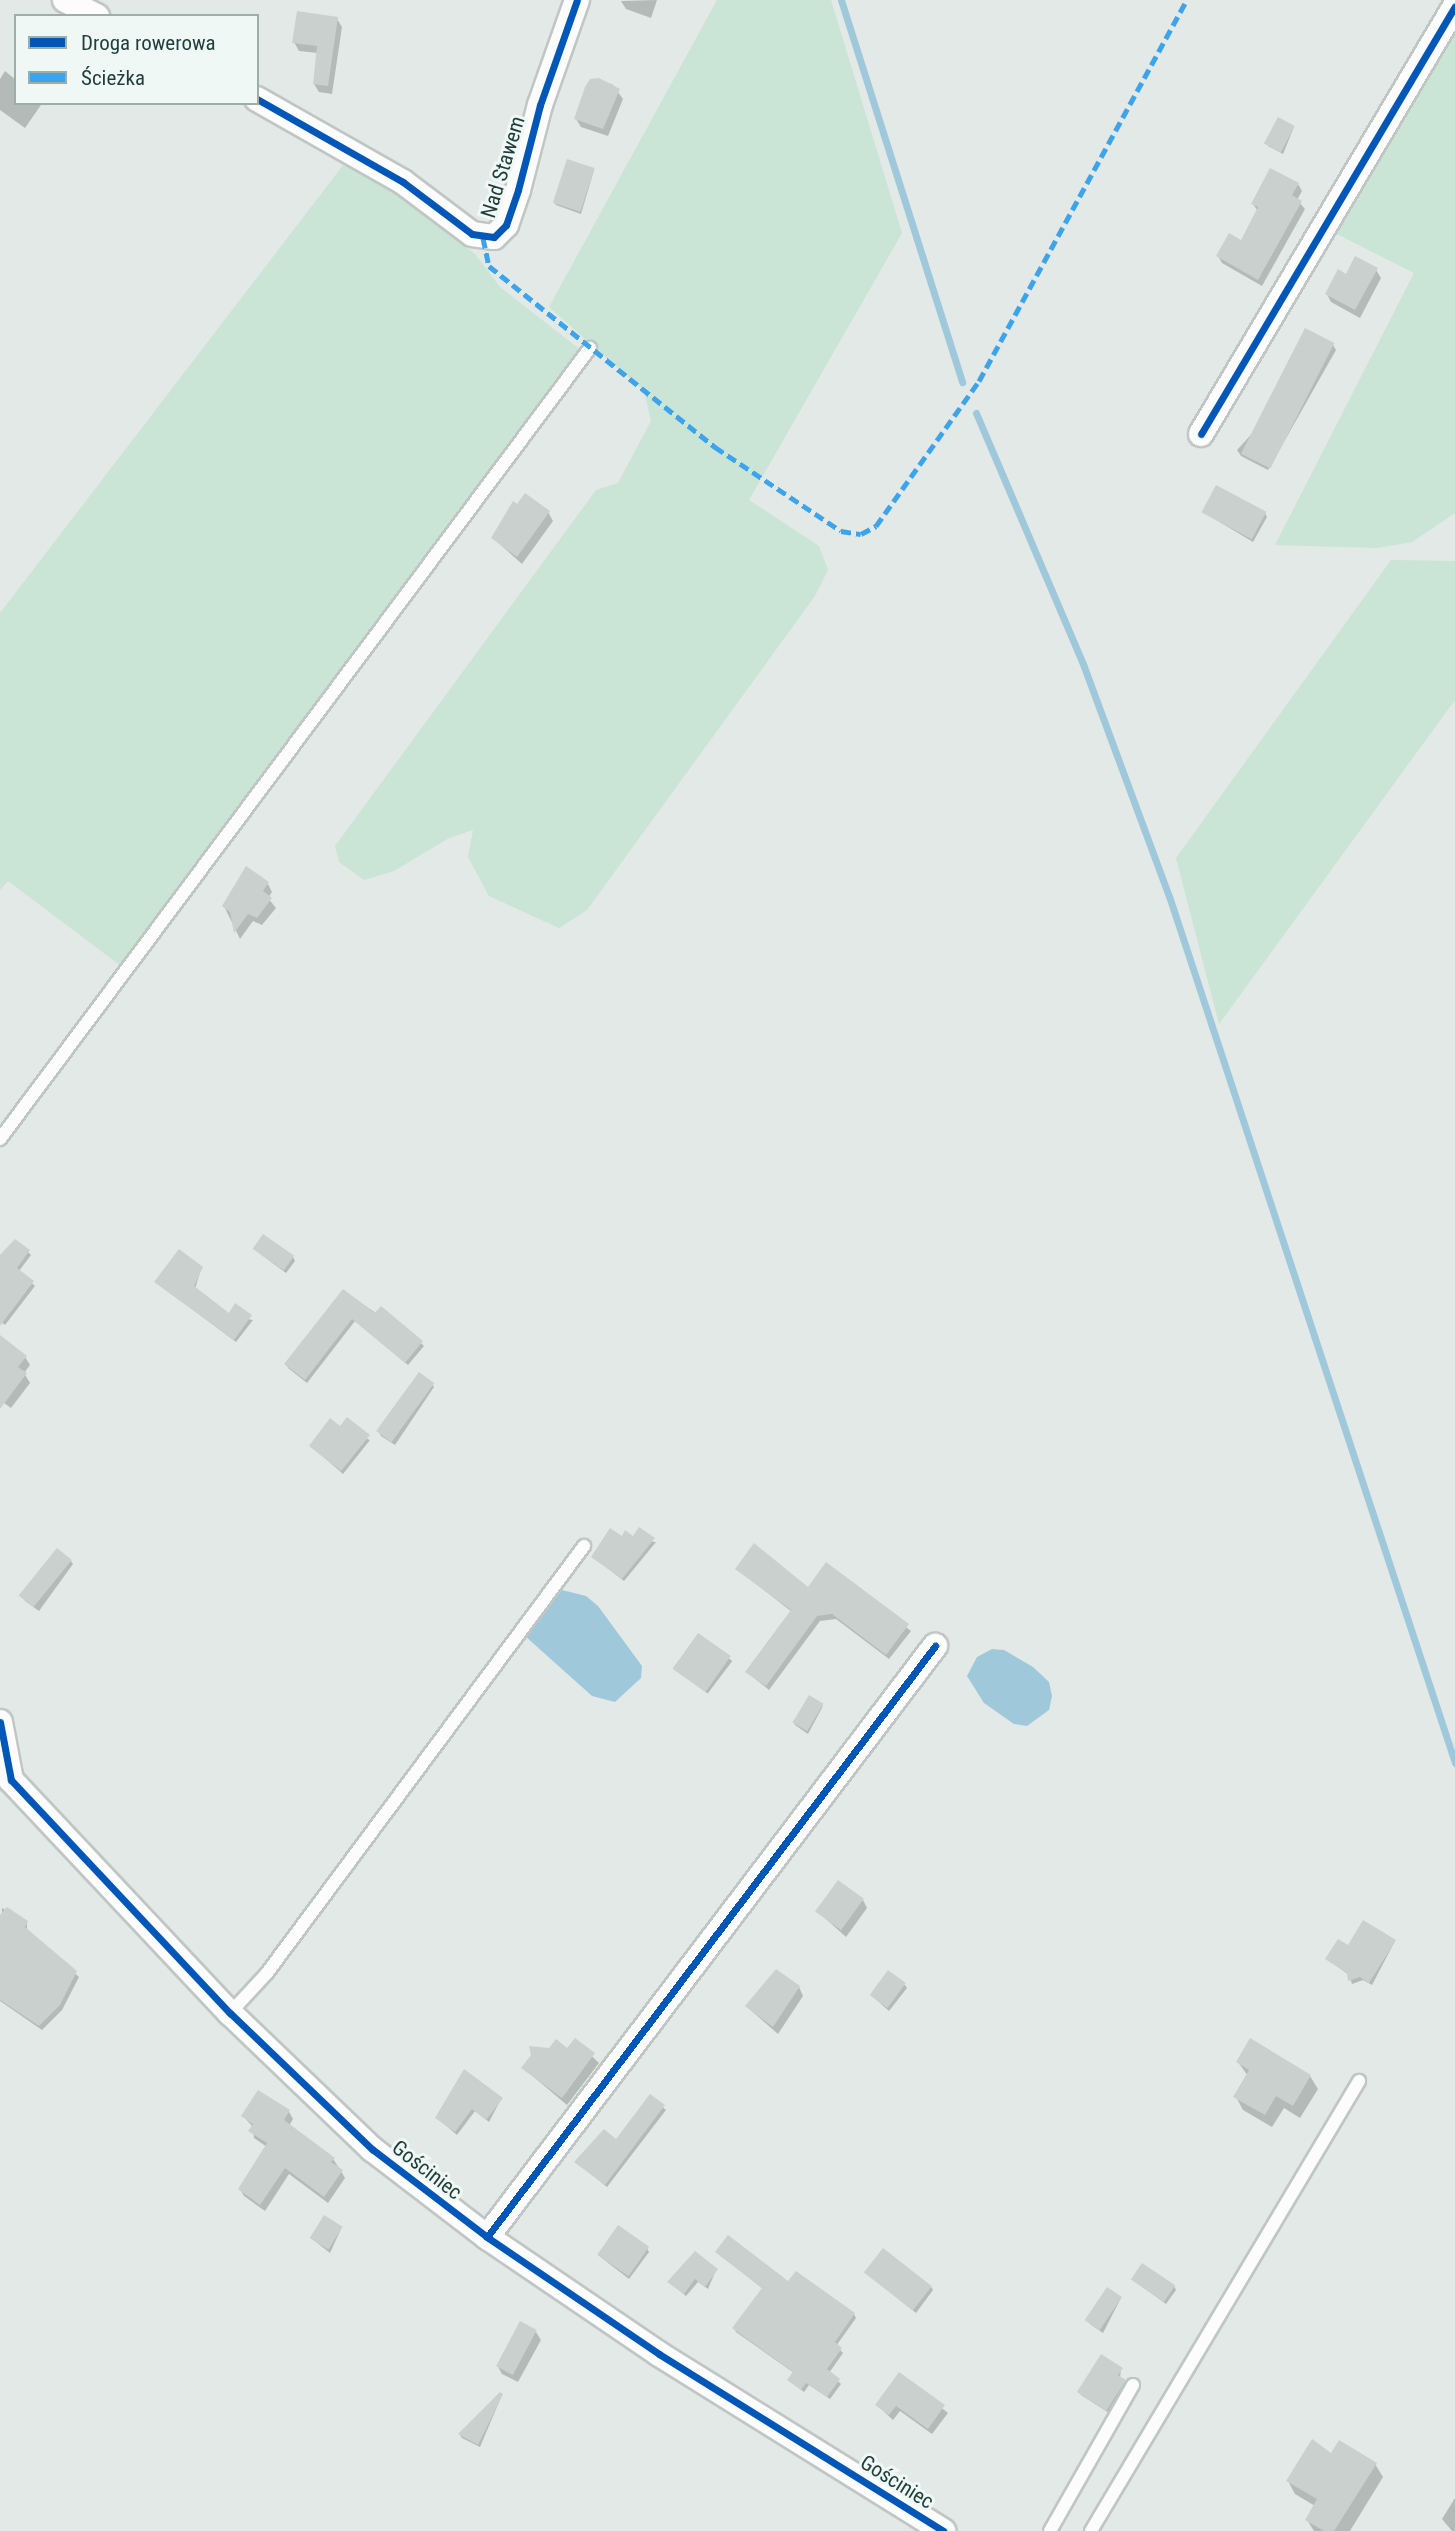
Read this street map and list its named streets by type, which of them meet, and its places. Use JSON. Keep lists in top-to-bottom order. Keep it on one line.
{"streets":{"street":["Nad Stawem","Gościniec"]},"legend":["Droga rowerowa","Ścieżka"]}
